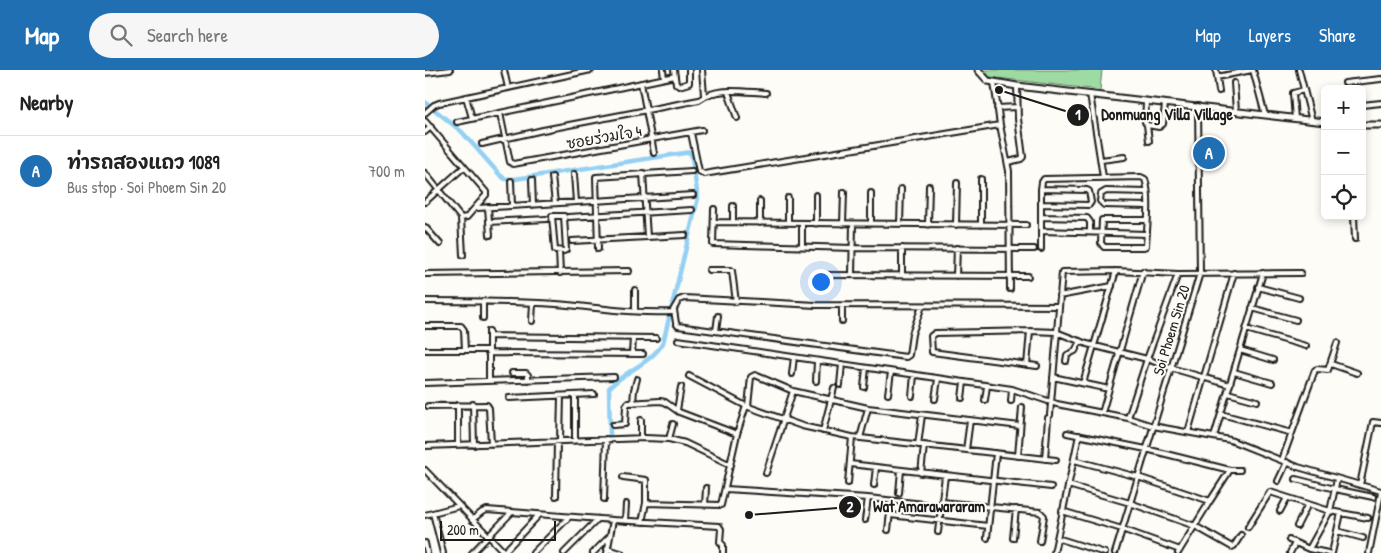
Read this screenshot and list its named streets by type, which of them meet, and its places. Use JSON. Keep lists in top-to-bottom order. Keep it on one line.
{"streets":{"street":["ซอยร่วมใจ 4","Soi Phoem Sin 20"]},"places":["Donmuang Villa Village","Wat Amarawararam"],"scale_bar":"200 m","page":{"header":"Map","search":"Search here","nav":["Map","Layers","Share"],"heading":"Nearby","map_buttons":["+","−"],"list":[{"mark":"A","name":"ท่ารถสองแถว 1089","note":"Bus stop · Soi Phoem Sin 20","value":"700 m"}],"pins":"A","scale":"200 m"}}
